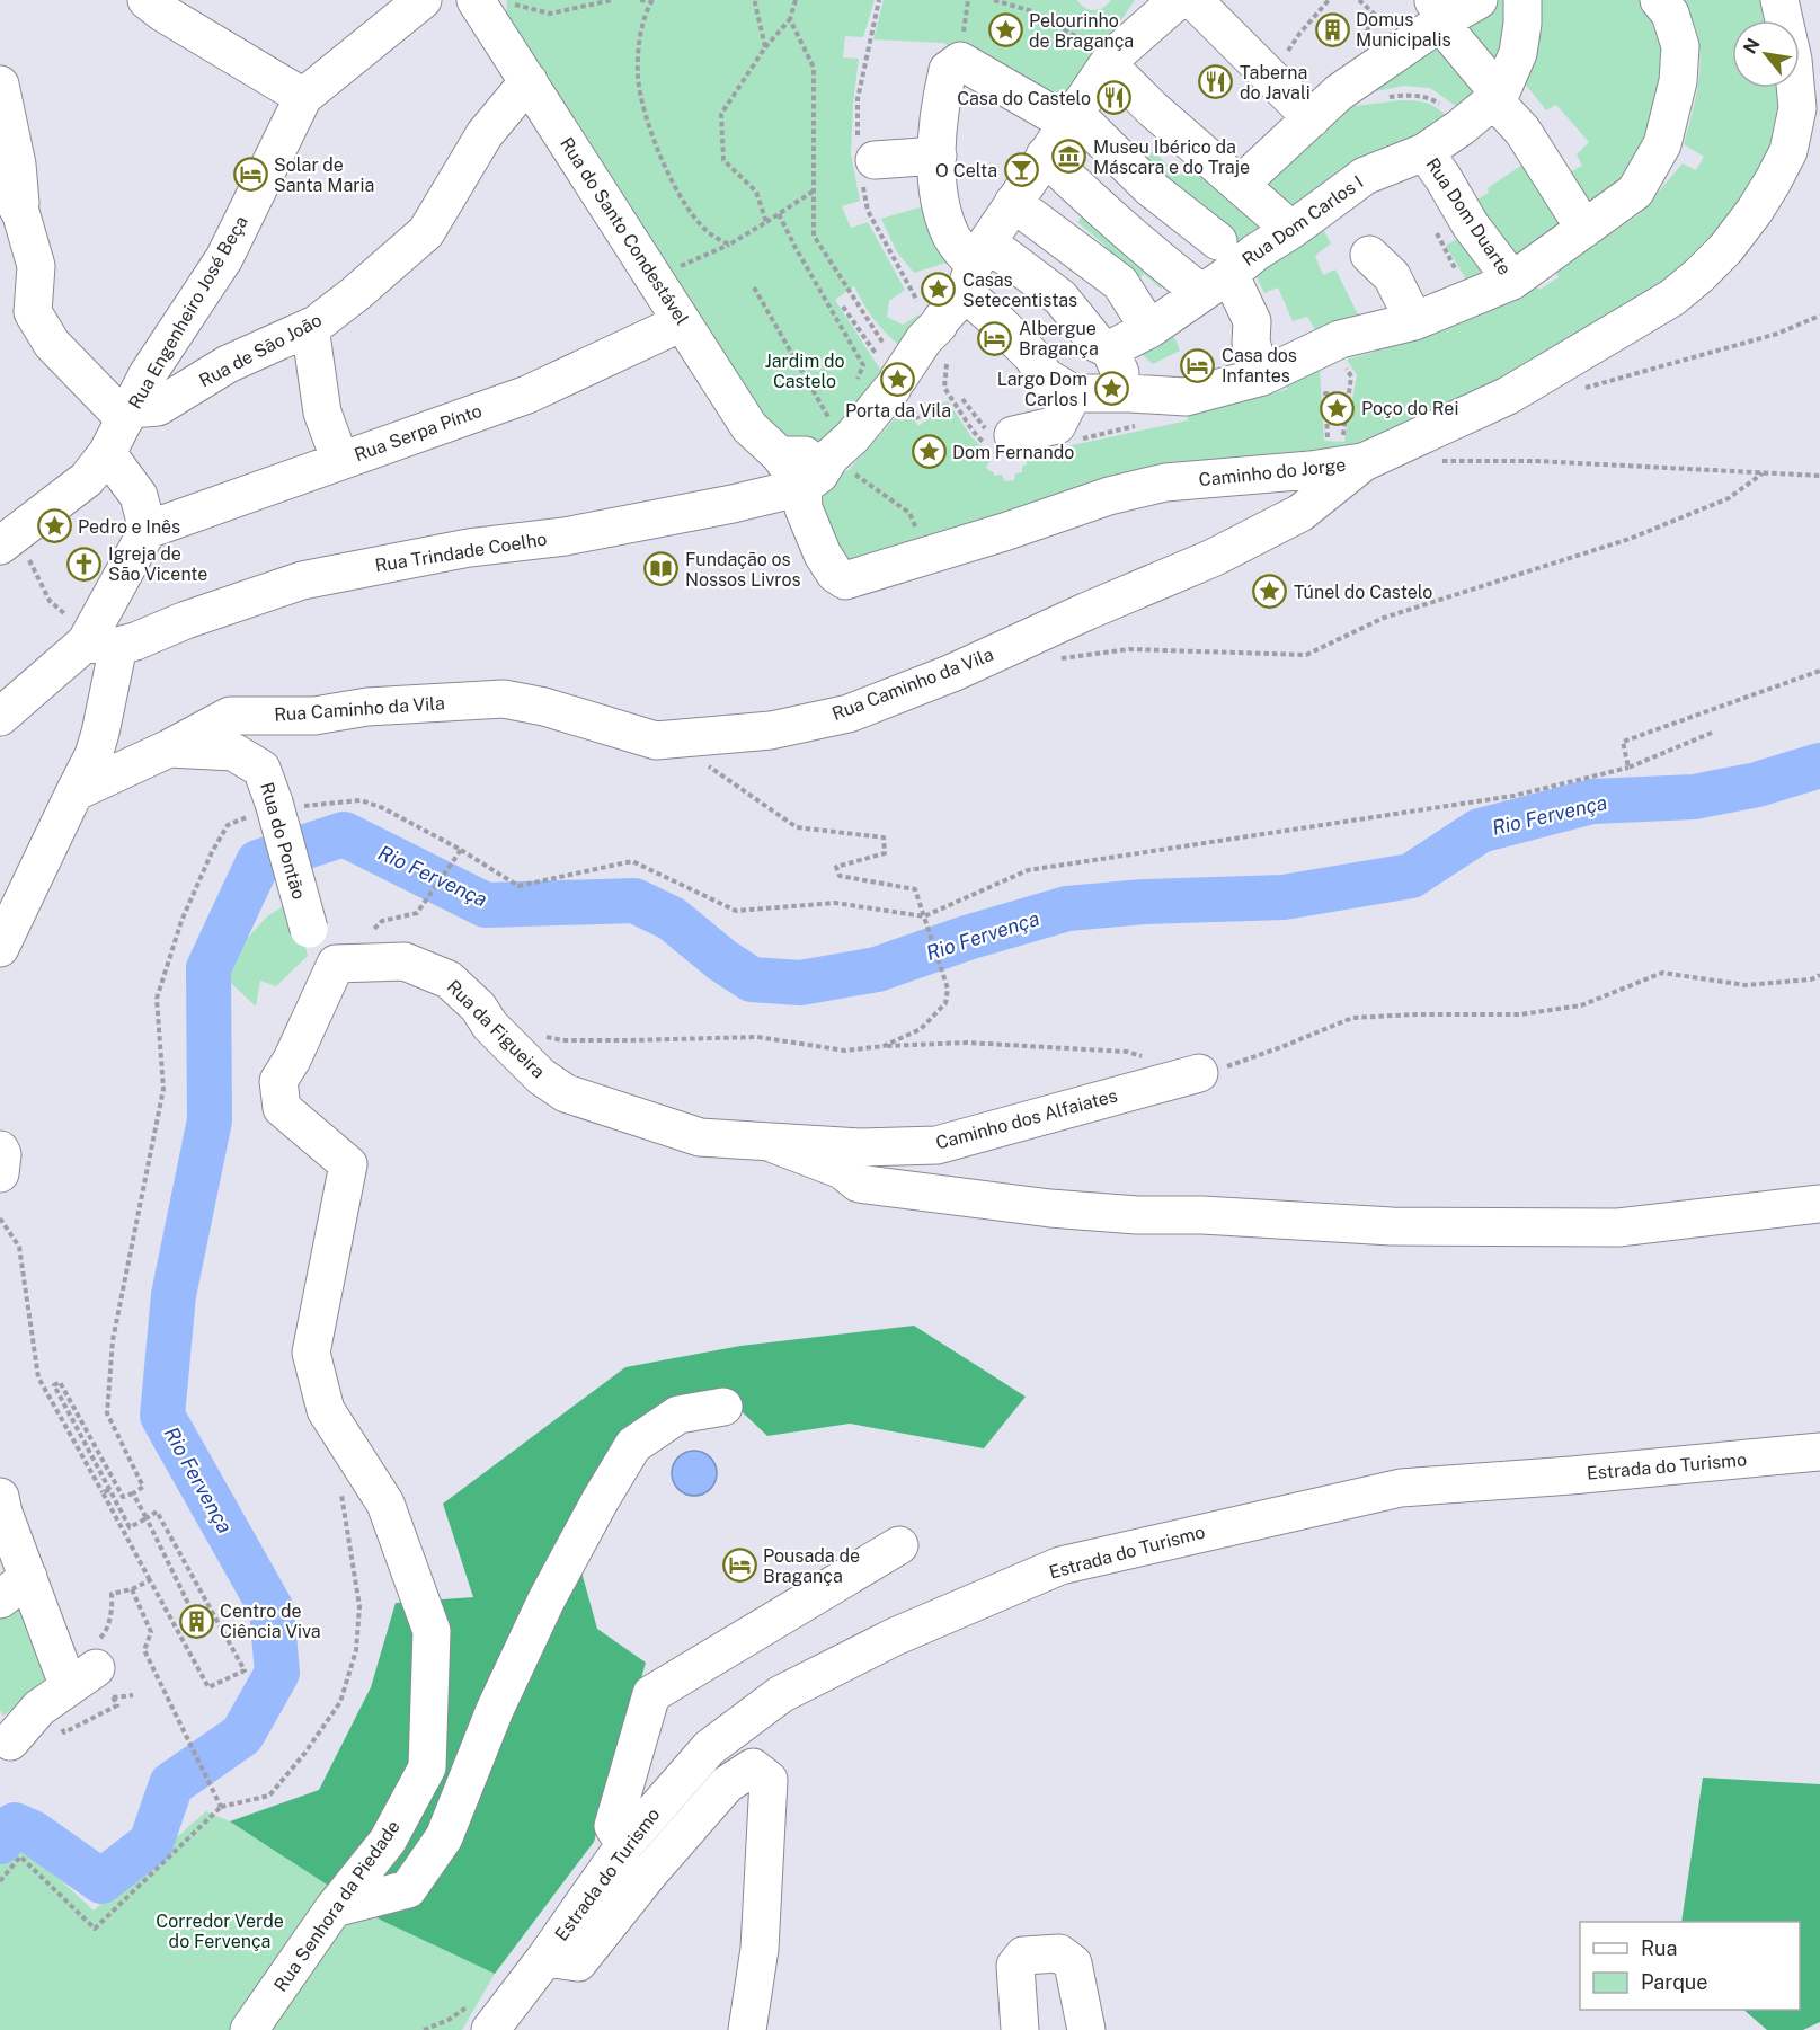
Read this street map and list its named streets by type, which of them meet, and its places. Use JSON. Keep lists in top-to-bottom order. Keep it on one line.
{"streets":{"street":["Rua Dom Duarte","Rua Dom Carlos I","Rua do Santo Condestável","Rua Engenheiro José Beça","Rua de São João","Rua Serpa Pínto","Caminho do Jorge","Rua Trindade Coelho","Rua Caminho da Vila","Rua do Pontão","Rua da Figueira","Caminho dos Alfaiates","Estrada do Turismo","Rua Senhora da Piedade"]},"crossings":[["Rua Dom Duarte","Rua Dom Carlos I"],["Rua do Santo Condestável","Rua de São João"],["Rua do Santo Condestável","Rua Serpa Pínto"],["Rua do Santo Condestável","Caminho do Jorge"],["Rua do Santo Condestável","Rua Trindade Coelho"],["Rua Engenheiro José Beça","Rua de São João"],["Caminho do Jorge","Rua Trindade Coelho"],["Caminho do Jorge","Rua Caminho da Vila"],["Rua Caminho da Vila","Rua do Pontão"],["Rua do Pontão","Rua da Figueira"],["Rua do Pontão","Rua Senhora da Piedade"],["Rua da Figueira","Caminho dos Alfaiates"],["Rua da Figueira","Rua Senhora da Piedade"]],"water":["Rio Fervença"],"parks":["Jardim do Castelo","Corredor Verde do Fervença"],"places":{"building":["Domus Municipalis","Centro de Ciência Viva"],"place":["Pelourinho de Bragança","Casas Setecentistas","Porta da Vila","Largo Dom Carlos I","Poço do Rei","Dom Fernando","Pedro e Inês","Túnel do Castelo"],"restaurant":["Taberna do Javali","Casa do Castelo"],"museum":["Museu Ibérico da Máscara e do Traje"],"bar":["O Celta"],"hotel":["Solar de Santa Maria","Albergue Bragança","Casa dos Infantes","Pousada de Bragança"],"church":["Igreja de São Vicente"],"library":["Fundação os Nossos Livros"]},"legend":["Rua","Parque"],"north":"top left"}
